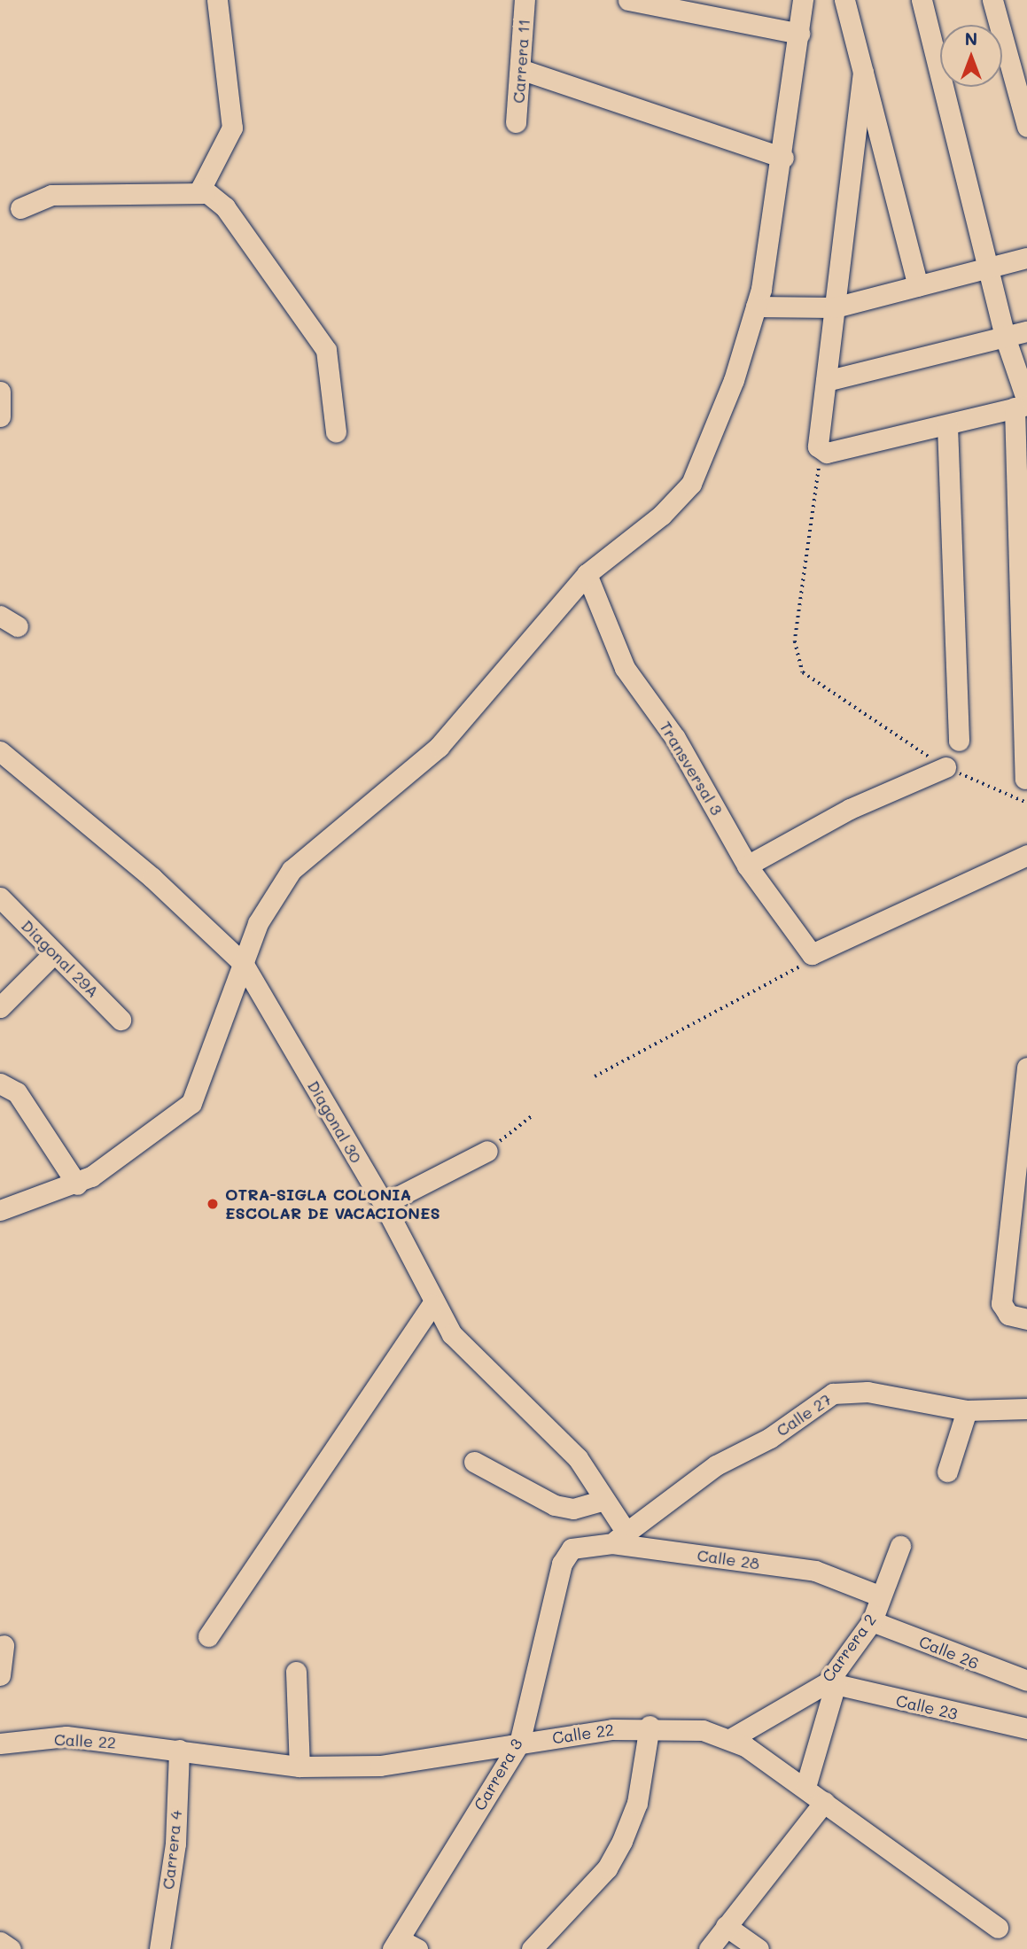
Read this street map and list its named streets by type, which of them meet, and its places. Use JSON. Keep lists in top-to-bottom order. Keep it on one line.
{"streets":{"street":["Carrera 11","Transversal 3","Diagonal 29A","Diagonal 30","Calle 27","Calle 28","Carrera 2","Calle 26","Calle 23","Calle 22","Carrera 3","Carrera 4"]},"crossings":[["Diagonal 30","Calle 27"],["Diagonal 30","Calle 28"],["Calle 27","Calle 28"],["Calle 28","Carrera 2"],["Calle 28","Carrera 3"],["Carrera 2","Calle 26"],["Carrera 2","Calle 23"],["Carrera 2","Calle 22"],["Calle 22","Carrera 3"],["Calle 22","Carrera 4"]],"places":["OTRA-SIGLA COLONIA ESCOLAR DE VACACIONES"],"north":"top"}
